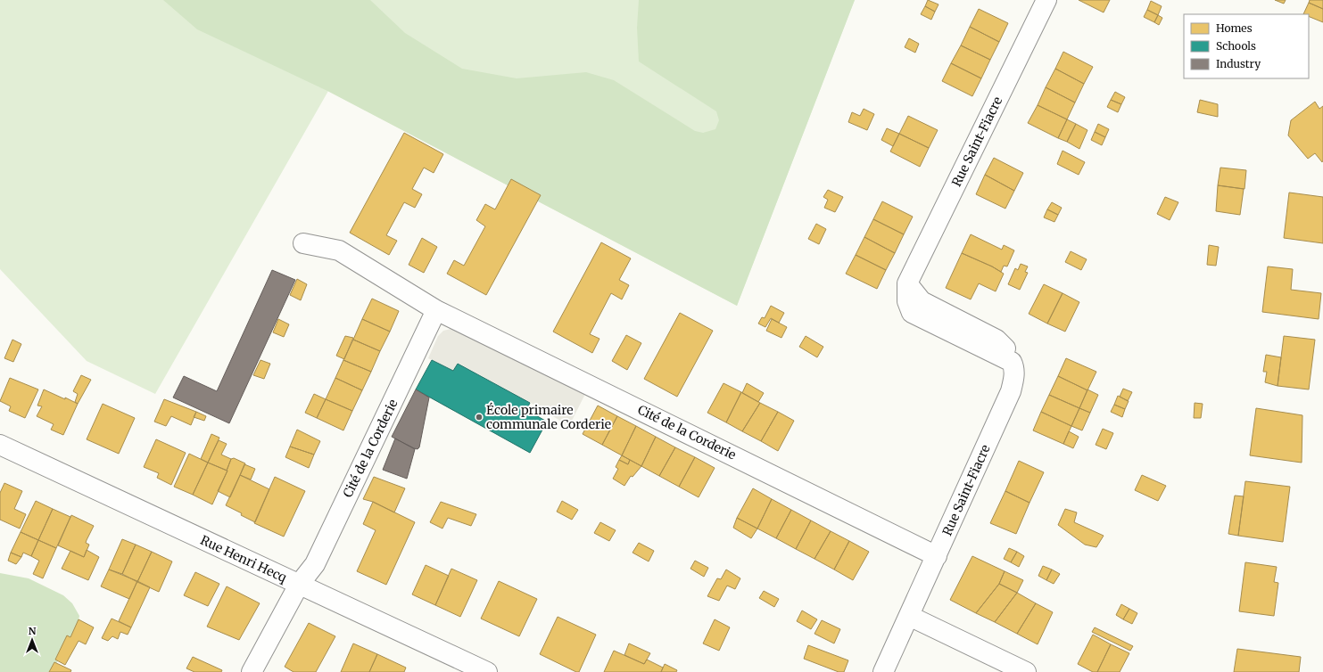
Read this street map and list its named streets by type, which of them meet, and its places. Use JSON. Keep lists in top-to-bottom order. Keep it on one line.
{"streets":{"street":["Rue Saint-Fiacre","Cité de la Corderie","Rue Henri Hecq"]},"crossings":[["Rue Saint-Fiacre","Cité de la Corderie"],["Cité de la Corderie","Rue Henri Hecq"]],"places":["École primaire communale Corderie"],"legend":["Homes","Schools","Industry"],"north":"top"}
